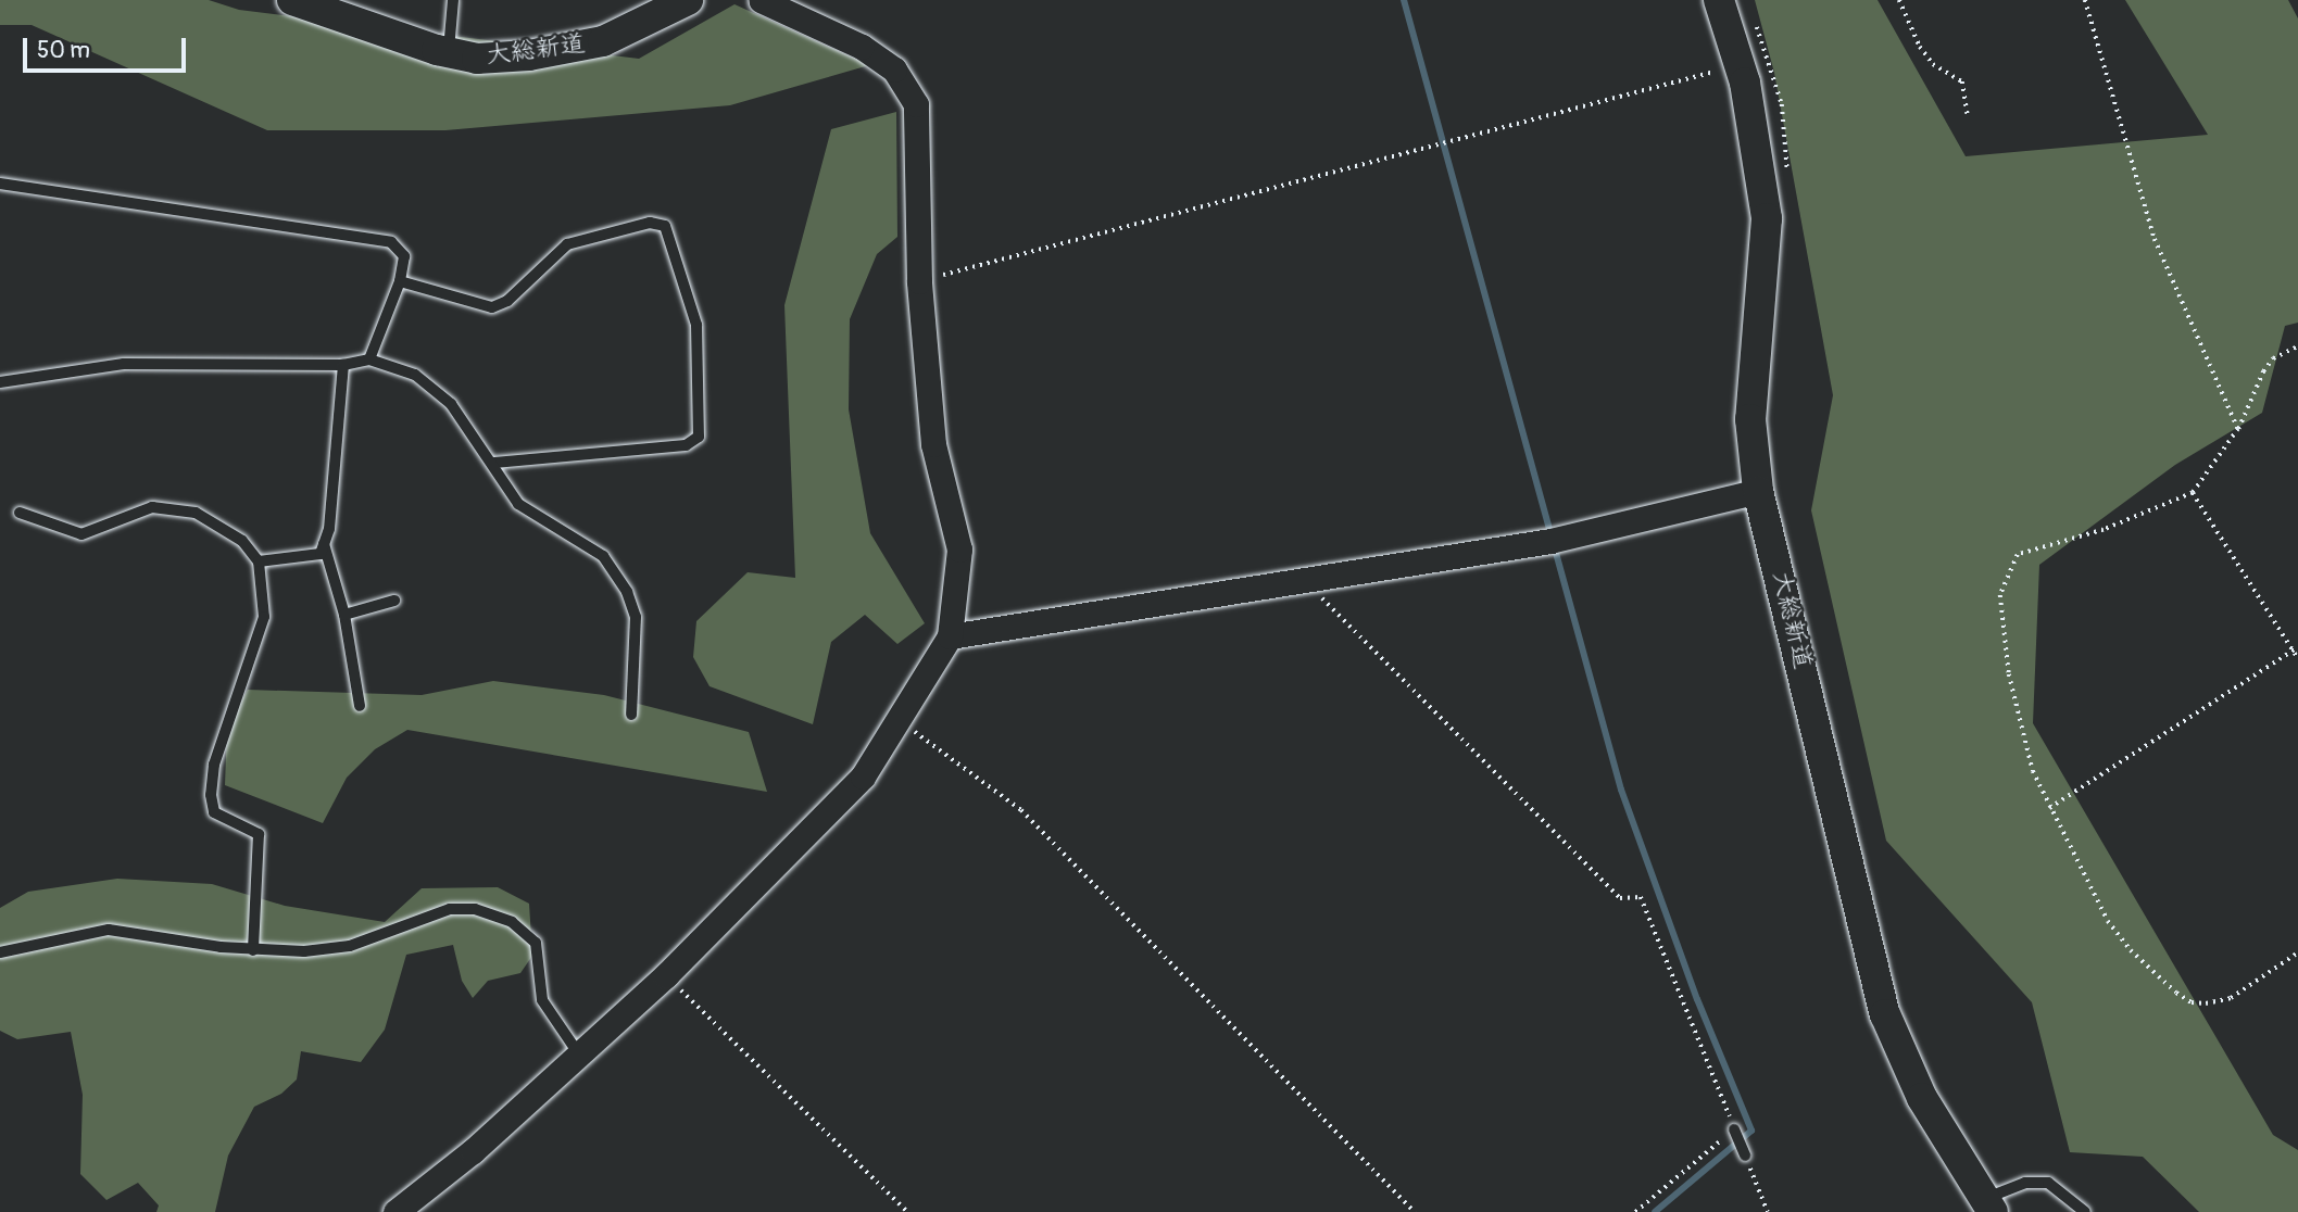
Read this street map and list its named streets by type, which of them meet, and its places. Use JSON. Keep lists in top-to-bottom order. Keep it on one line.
{"streets":{"street":["大総新道"]},"scale_bar":"50 m"}
